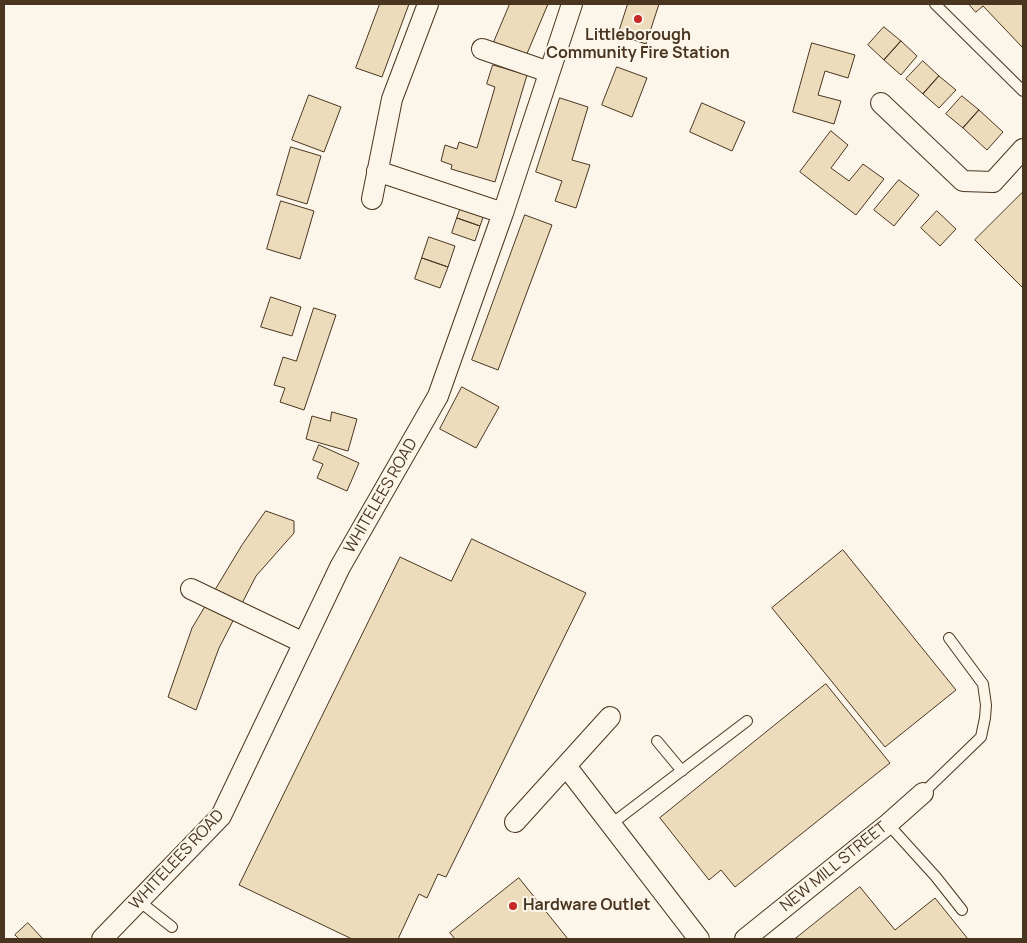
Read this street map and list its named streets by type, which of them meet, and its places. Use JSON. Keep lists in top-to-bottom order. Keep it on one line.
{"streets":{"street":["WHITELEES ROAD","NEW MILL STREET"]},"places":["Littleborough Community Fire Station","Hardware Outlet"]}
